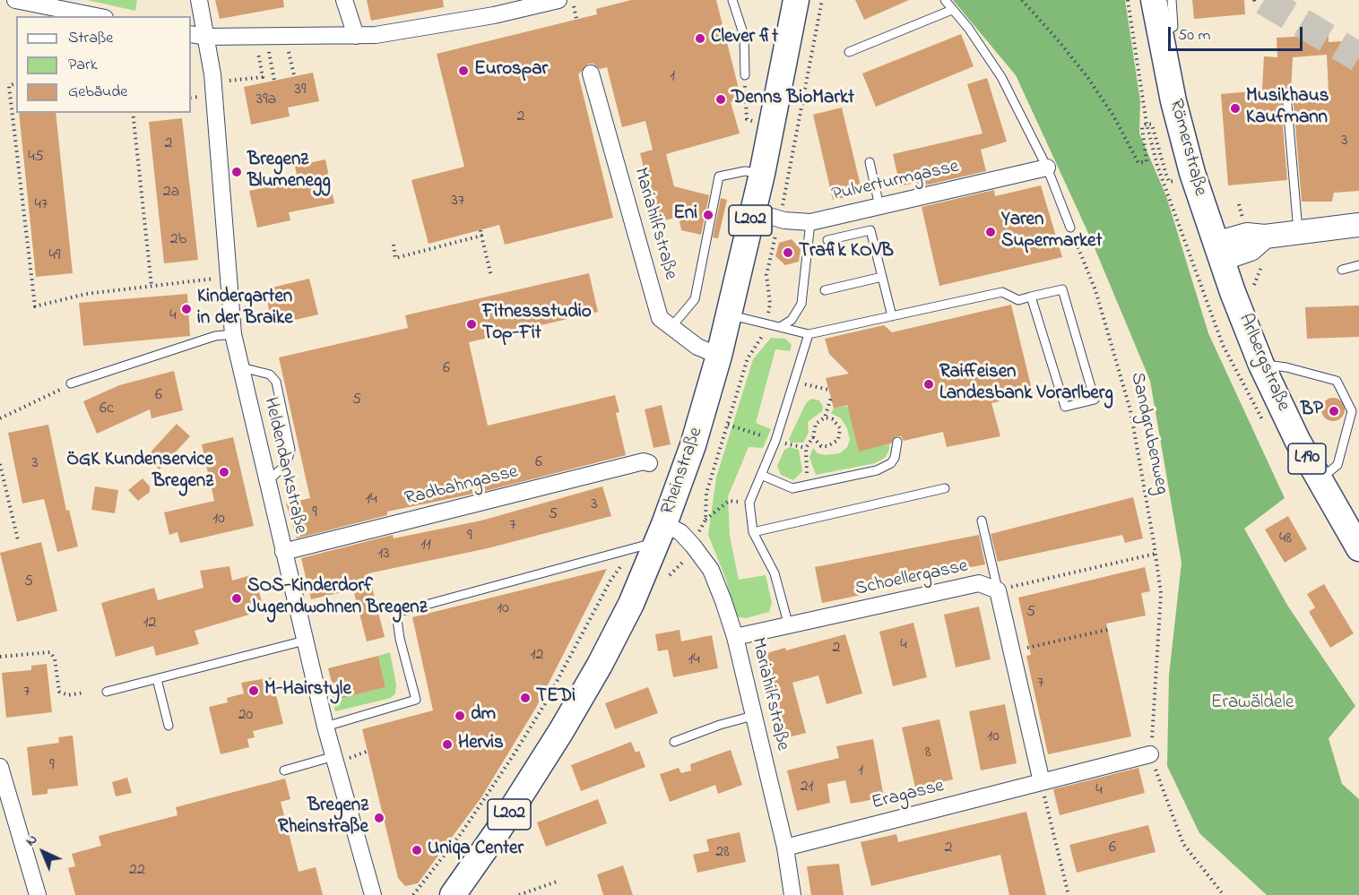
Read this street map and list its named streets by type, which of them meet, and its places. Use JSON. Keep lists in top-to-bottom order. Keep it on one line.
{"streets":{"main road":["Römerstraße","L202","Arlbergstraße","L190","Rheinstraße"],"street":["Pulverturmgasse","Mariahilfstraße","Heldendankstraße","Radbahngasse","Schoellergasse","Eragasse"],"path":["Sandgrubenweg"]},"crossings":[["Römerstraße","Arlbergstraße"],["Pulverturmgasse","Rheinstraße"],["Mariahilfstraße","Rheinstraße"],["Mariahilfstraße","Schoellergasse"],["Mariahilfstraße","Eragasse"],["Sandgrubenweg","Eragasse"],["Heldendankstraße","Radbahngasse"]],"parks":["Erawäldele"],"places":["Clever fit","Eurospar","Denns BioMarkt","Musikhaus Kaufmann","Bregenz Blumenegg","Eni","Yaren Supermarket","Trafik KOVB","Kindergarten in der Braike","Fitnessstudio Top-Fit","Raiffeisen Landesbank Vorarlberg","BP","ÖGK Kundenservice Bregenz","SOS-Kinderdorf Jugendwohnen Bregenz","M-Hairstyle","TEDi","dm","Hervis","Bregenz Rheinstraße","Uniqa Center"],"house_numbers":["1","39","39a","2","3","2","45","2a","37","47","2b","49","4","6","6","5","6c","6","3","14","3","9","5","10","7","9","48","11","13","5","10","5","12","4","2","12","14","7","7","20","10","8","9","1","21","4","2","6","28","22"],"legend":["Straße","Park","Gebäude"],"scale_bar":"50 m","north":"top left"}
